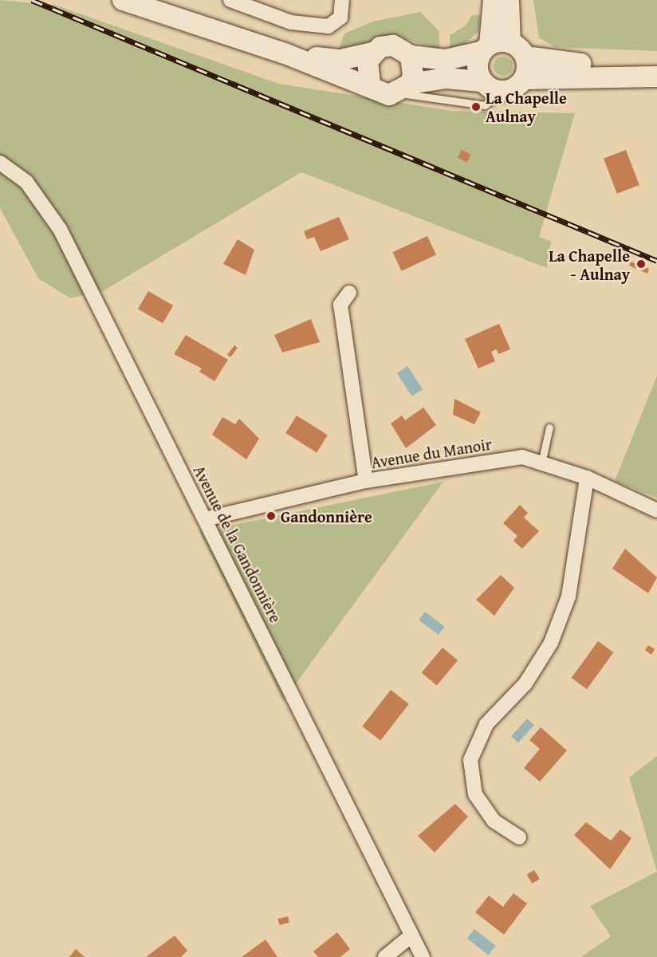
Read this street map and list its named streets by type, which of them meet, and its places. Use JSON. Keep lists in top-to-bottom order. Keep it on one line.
{"streets":{"street":["Avenue du Manoir","Avenue de la Gandonnière"]},"crossings":[["Avenue du Manoir","Avenue de la Gandonnière"]],"places":["La Chapelle Aulnay","La Chapelle - Aulnay","Gandonnière"]}
